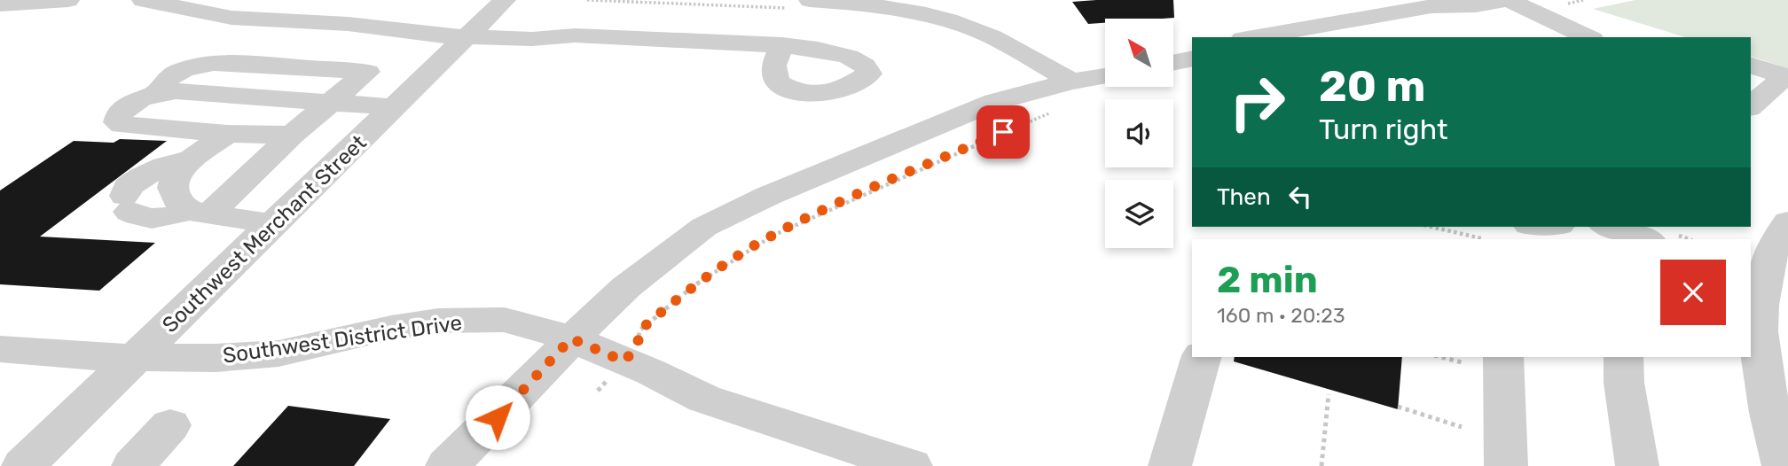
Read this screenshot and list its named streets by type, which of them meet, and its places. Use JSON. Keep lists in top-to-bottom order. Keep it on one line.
{"streets":{"street":["Southwest Merchant Street","Southwest District Drive"]},"crossings":[["Southwest Merchant Street","Southwest District Drive"]],"north":"top left","page":{"turn":["20 m","Turn right"],"then":"Then","heading":["2 min","160 m · 20:23"]}}
